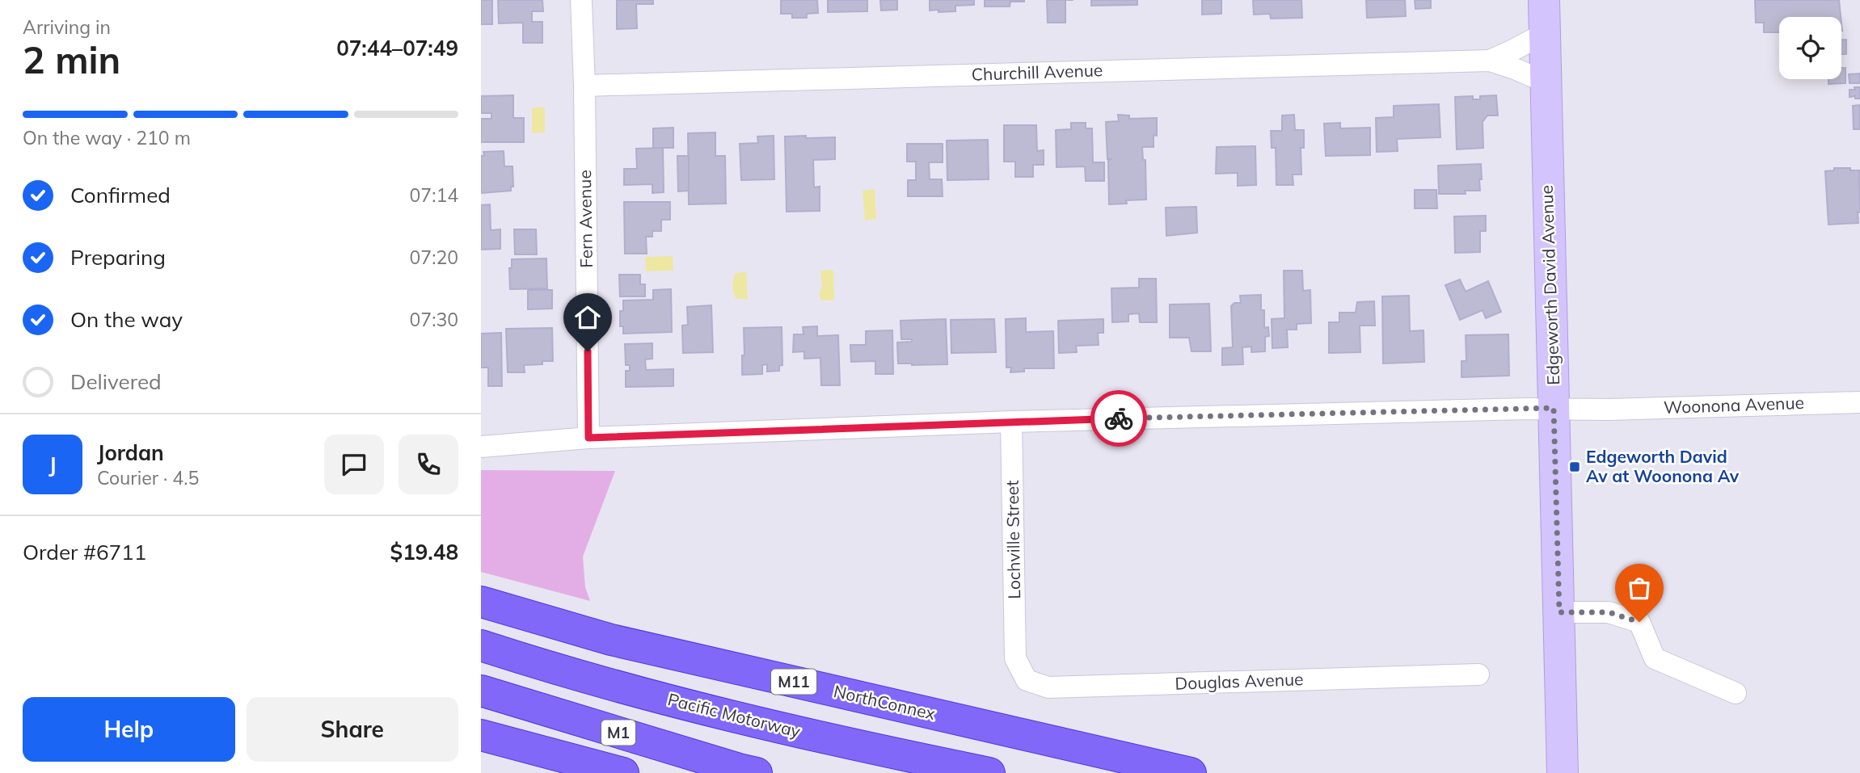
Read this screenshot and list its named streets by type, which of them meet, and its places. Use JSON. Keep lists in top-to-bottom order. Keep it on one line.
{"streets":{"highway":["M11","NorthConnex","Pacific Motorway","M1"],"main road":["Edgeworth David Avenue"],"street":["Churchill Avenue","Fern Avenue","Woonona Avenue","Lochville Street","Douglas Avenue"]},"crossings":[["Churchill Avenue","Fern Avenue"],["Churchill Avenue","Edgeworth David Avenue"],["Edgeworth David Avenue","Woonona Avenue"],["Lochville Street","Douglas Avenue"]],"places":{"transit":["Edgeworth David Av at Woonona Av"]},"page":{"heading":["2 min","Arriving in","07:44–07:49"],"panel":["Jordan","Courier · 4.5","Order #6711","$19.48"],"bar":"On the way · 210 m","list":[["Confirmed","07:14"],["Preparing","07:20"],["On the way","07:30"],"Delivered"],"round":"J","buttons":["Help","Share"]}}
